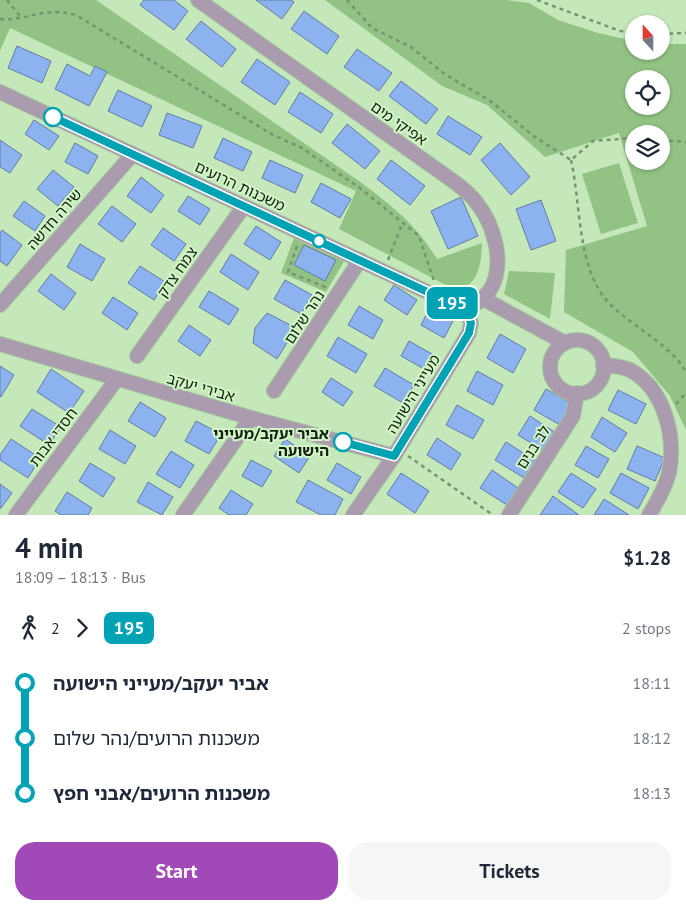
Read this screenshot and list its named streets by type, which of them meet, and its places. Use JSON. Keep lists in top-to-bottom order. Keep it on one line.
{"streets":{"street":["אפיקי מים","משכנות הרועים","שירה חדשה","צמח צדק","נהר שלום","אבירי יעקב","מעייני הישועה","חסדי אבות","לב בנים"]},"crossings":[["אפיקי מים","משכנות הרועים"],["אפיקי מים","מעייני הישועה"],["משכנות הרועים","שירה חדשה"],["משכנות הרועים","צמח צדק"],["משכנות הרועים","נהר שלום"],["משכנות הרועים","מעייני הישועה"],["אבירי יעקב","מעייני הישועה"],["אבירי יעקב","חסדי אבות"]],"places":["אביר יעקב/מעייני הישועה"],"lines":["bus line 195"],"north":"top","page":{"on_map":"195","heading":["4 min","18:09 – 18:13 · Bus","$1.28"],"legs":["2","195","2 stops"],"list":[{"name":"אביר יעקב/מעייני הישועה","value":"18:11"},{"name":"משכנות הרועים/נהר שלום","value":"18:12"},{"name":"משכנות הרועים/אבני חפץ","value":"18:13"}],"buttons":["Start","Tickets"]}}
